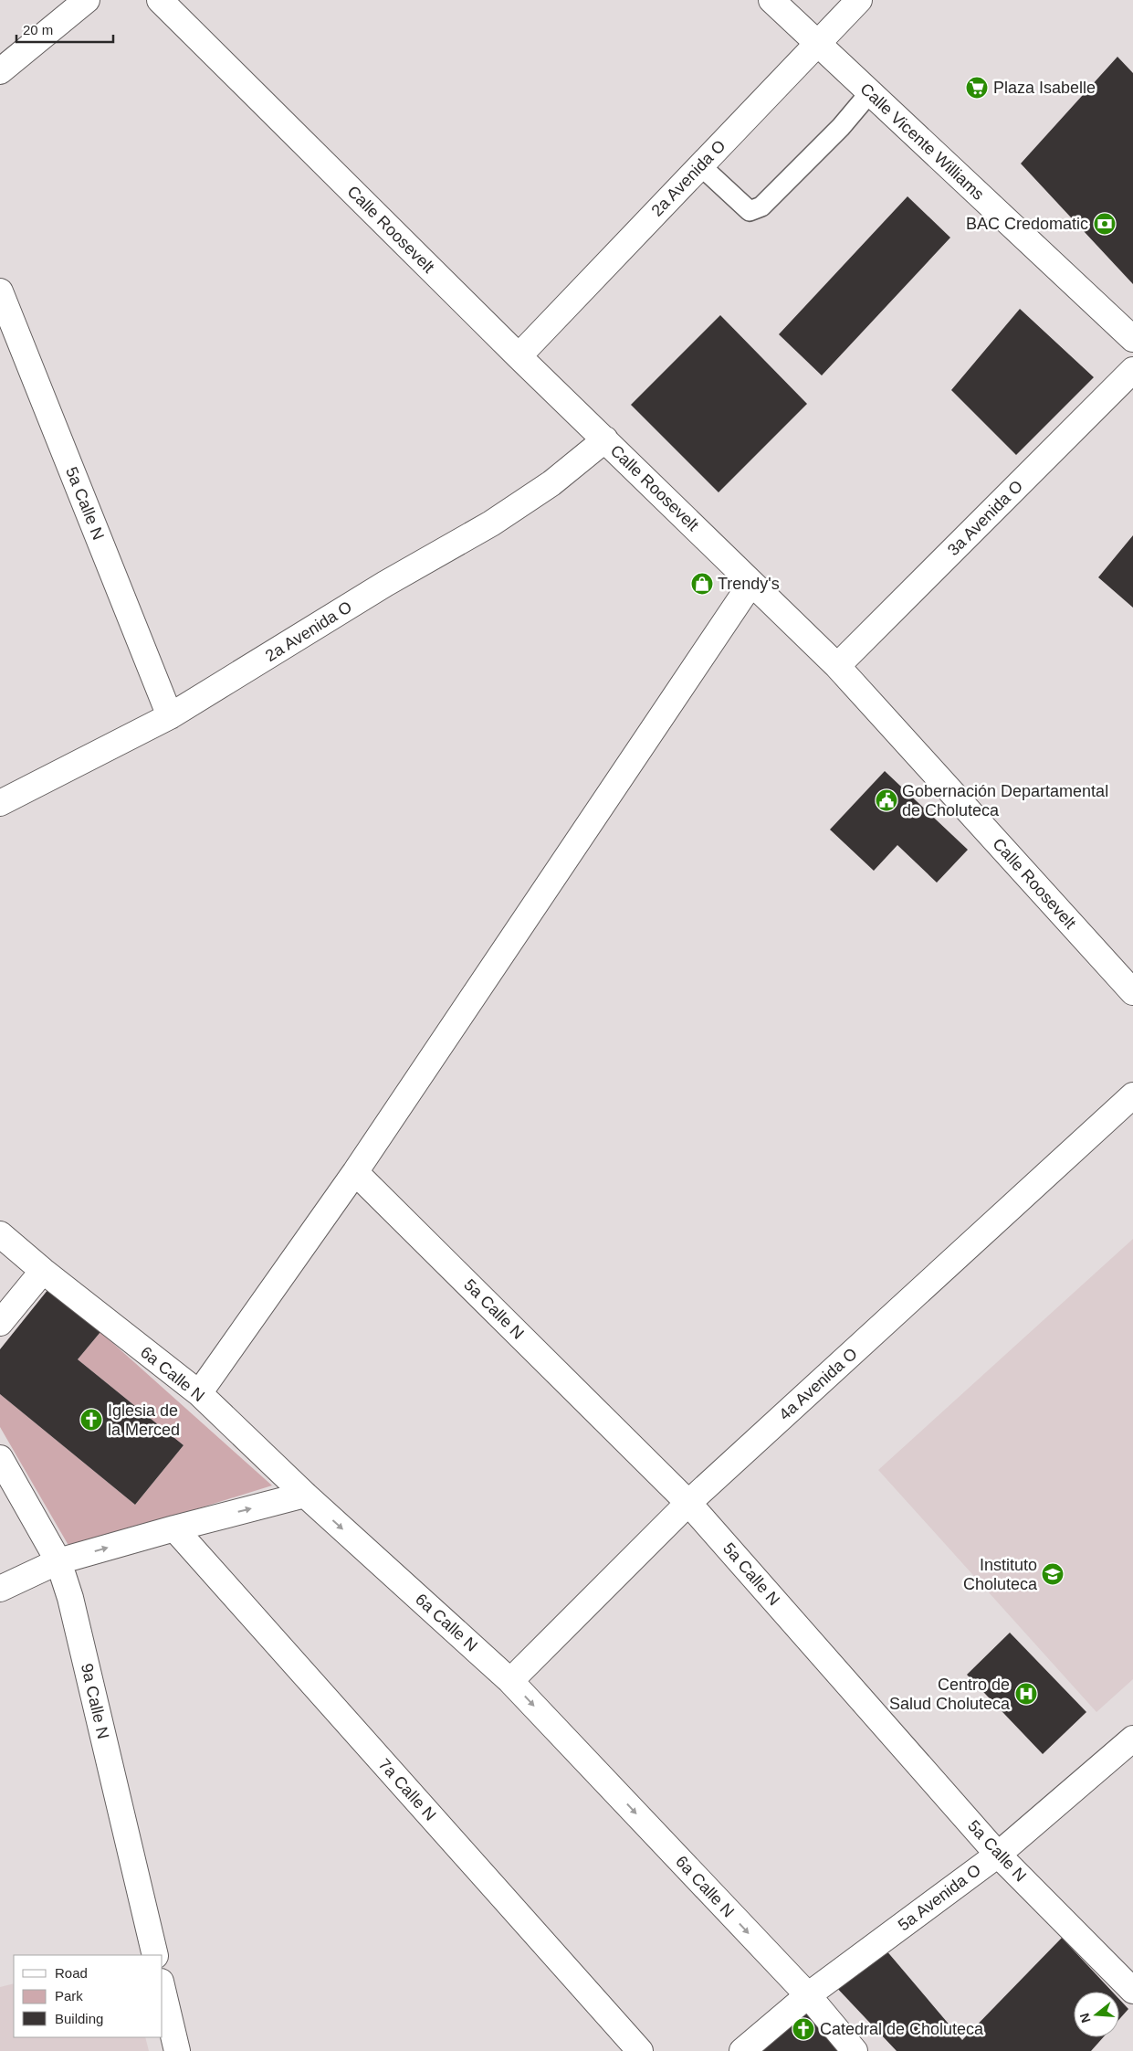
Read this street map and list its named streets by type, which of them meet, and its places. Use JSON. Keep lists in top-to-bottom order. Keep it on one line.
{"streets":{"street":["Calle Vicente Williams","2a Avenida O","Calle Roosevelt","5a Calle N","3a Avenida O","6a Calle N","4a Avenida O","9a Calle N","7a Calle N","5a Avenida O"]},"crossings":[["Calle Vicente Williams","2a Avenida O"],["2a Avenida O","Calle Roosevelt"],["2a Avenida O","5a Calle N"],["Calle Roosevelt","3a Avenida O"],["5a Calle N","4a Avenida O"],["5a Calle N","5a Avenida O"],["6a Calle N","4a Avenida O"],["6a Calle N","5a Avenida O"]],"one_way":["6a Calle N"],"places":{"supermarket":["Plaza Isabelle"],"bank":["BAC Credomatic"],"shop":["Trendy's"],"public building":["Gobernación Departamental de Choluteca"],"church":["Iglesia de la Merced","Catedral de Choluteca"],"school or university":["Instituto Choluteca"],"hospital":["Centro de Salud Choluteca"]},"legend":["Road","Park","Building"],"scale_bar":"20 m","north":"left"}
